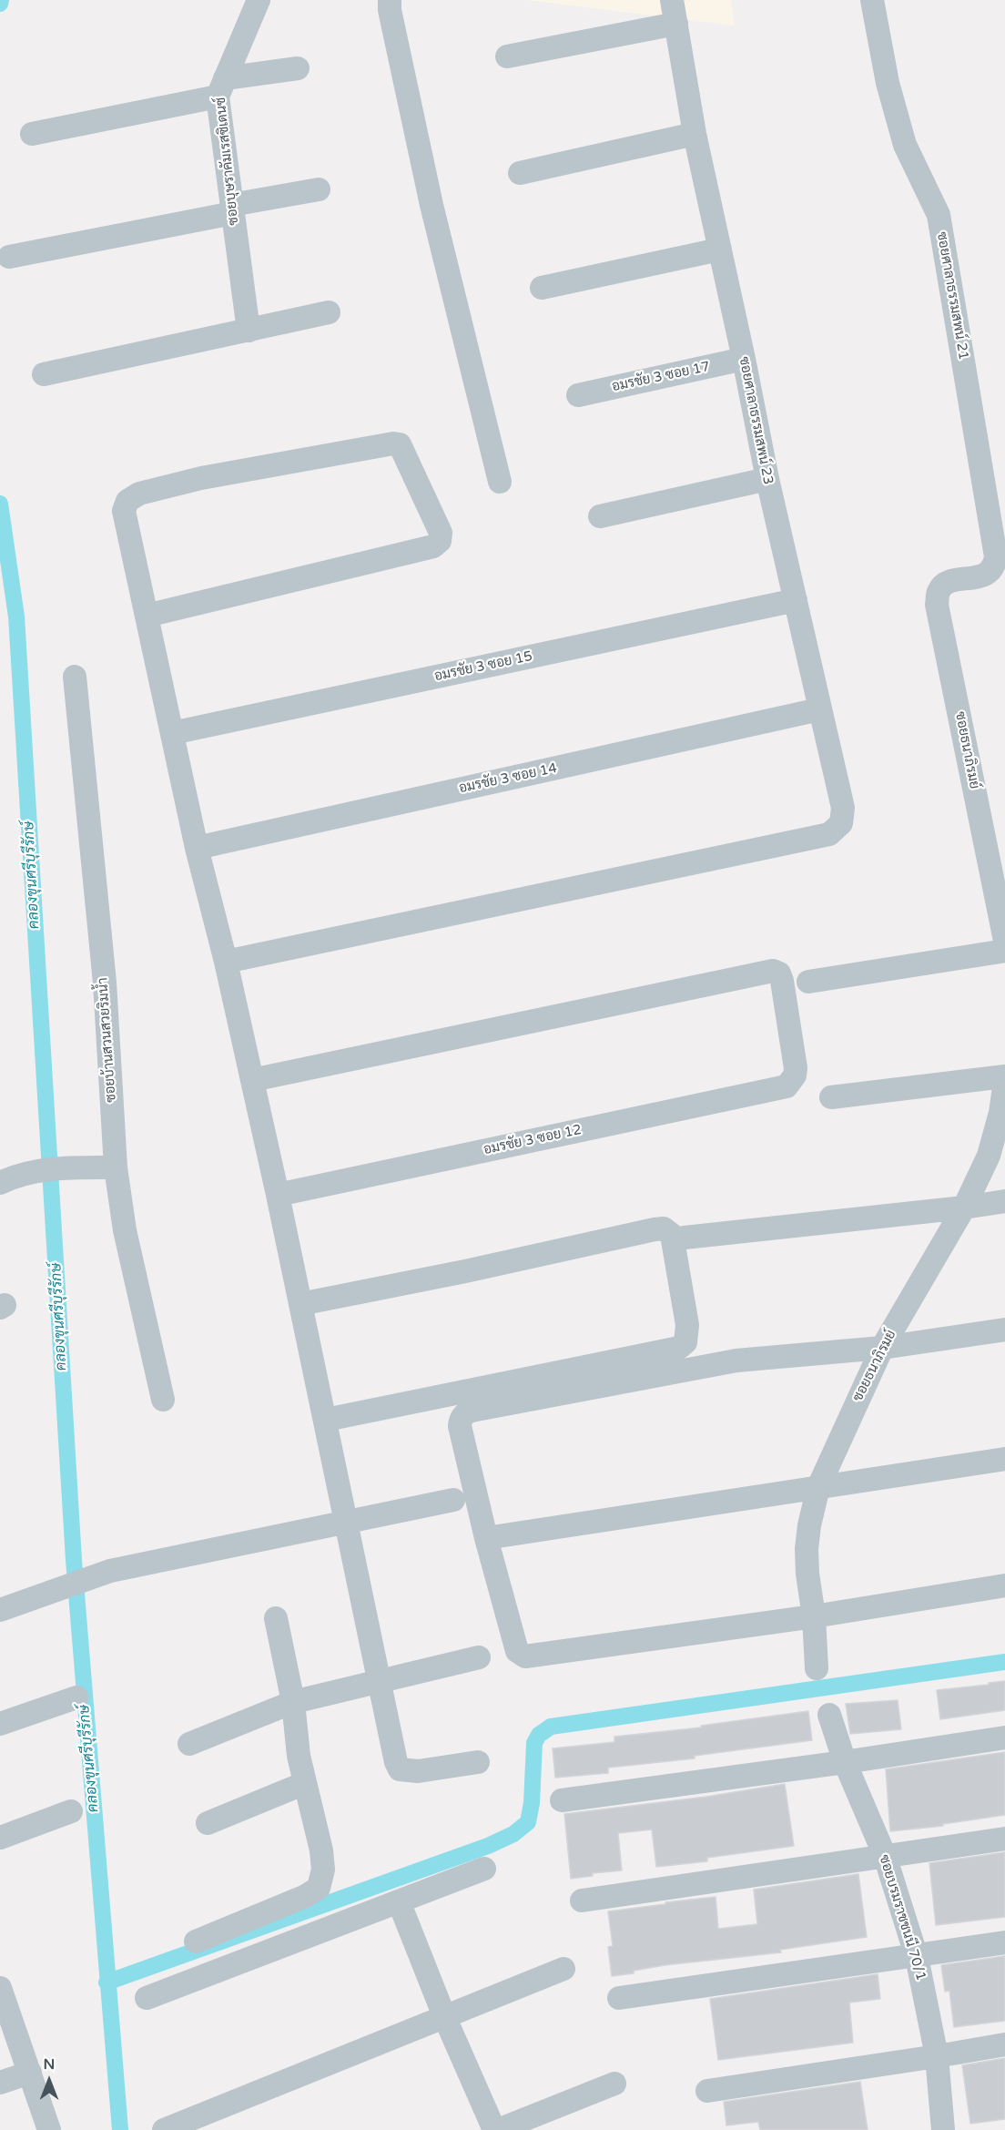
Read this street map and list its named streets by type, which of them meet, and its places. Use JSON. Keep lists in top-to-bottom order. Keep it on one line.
{"streets":{"street":["ซอยบุษราคัมเรสซิเดนซ์","ซอยศาลาธรรมสพน์ 21","อมรชัย 3 ซอย 17","ซอยศาลาธรรมสพน์ 23","อมรชัย 3 ซอย 15","ซอยธนาภิรมย์","อมรชัย 3 ซอย 14","ซอยบ้านสวนสวยริมน้ำ","อมรชัย 3 ซอย 12","ซอยบรมราชชนนี 70/1"]},"crossings":[["ซอยศาลาธรรมสพน์ 21","ซอยธนาภิรมย์"],["อมรชัย 3 ซอย 17","ซอยศาลาธรรมสพน์ 23"],["ซอยศาลาธรรมสพน์ 23","อมรชัย 3 ซอย 15"],["ซอยศาลาธรรมสพน์ 23","อมรชัย 3 ซอย 14"]],"water":["คลองขุนศรีบุรีรักษ์"],"north":"top"}
